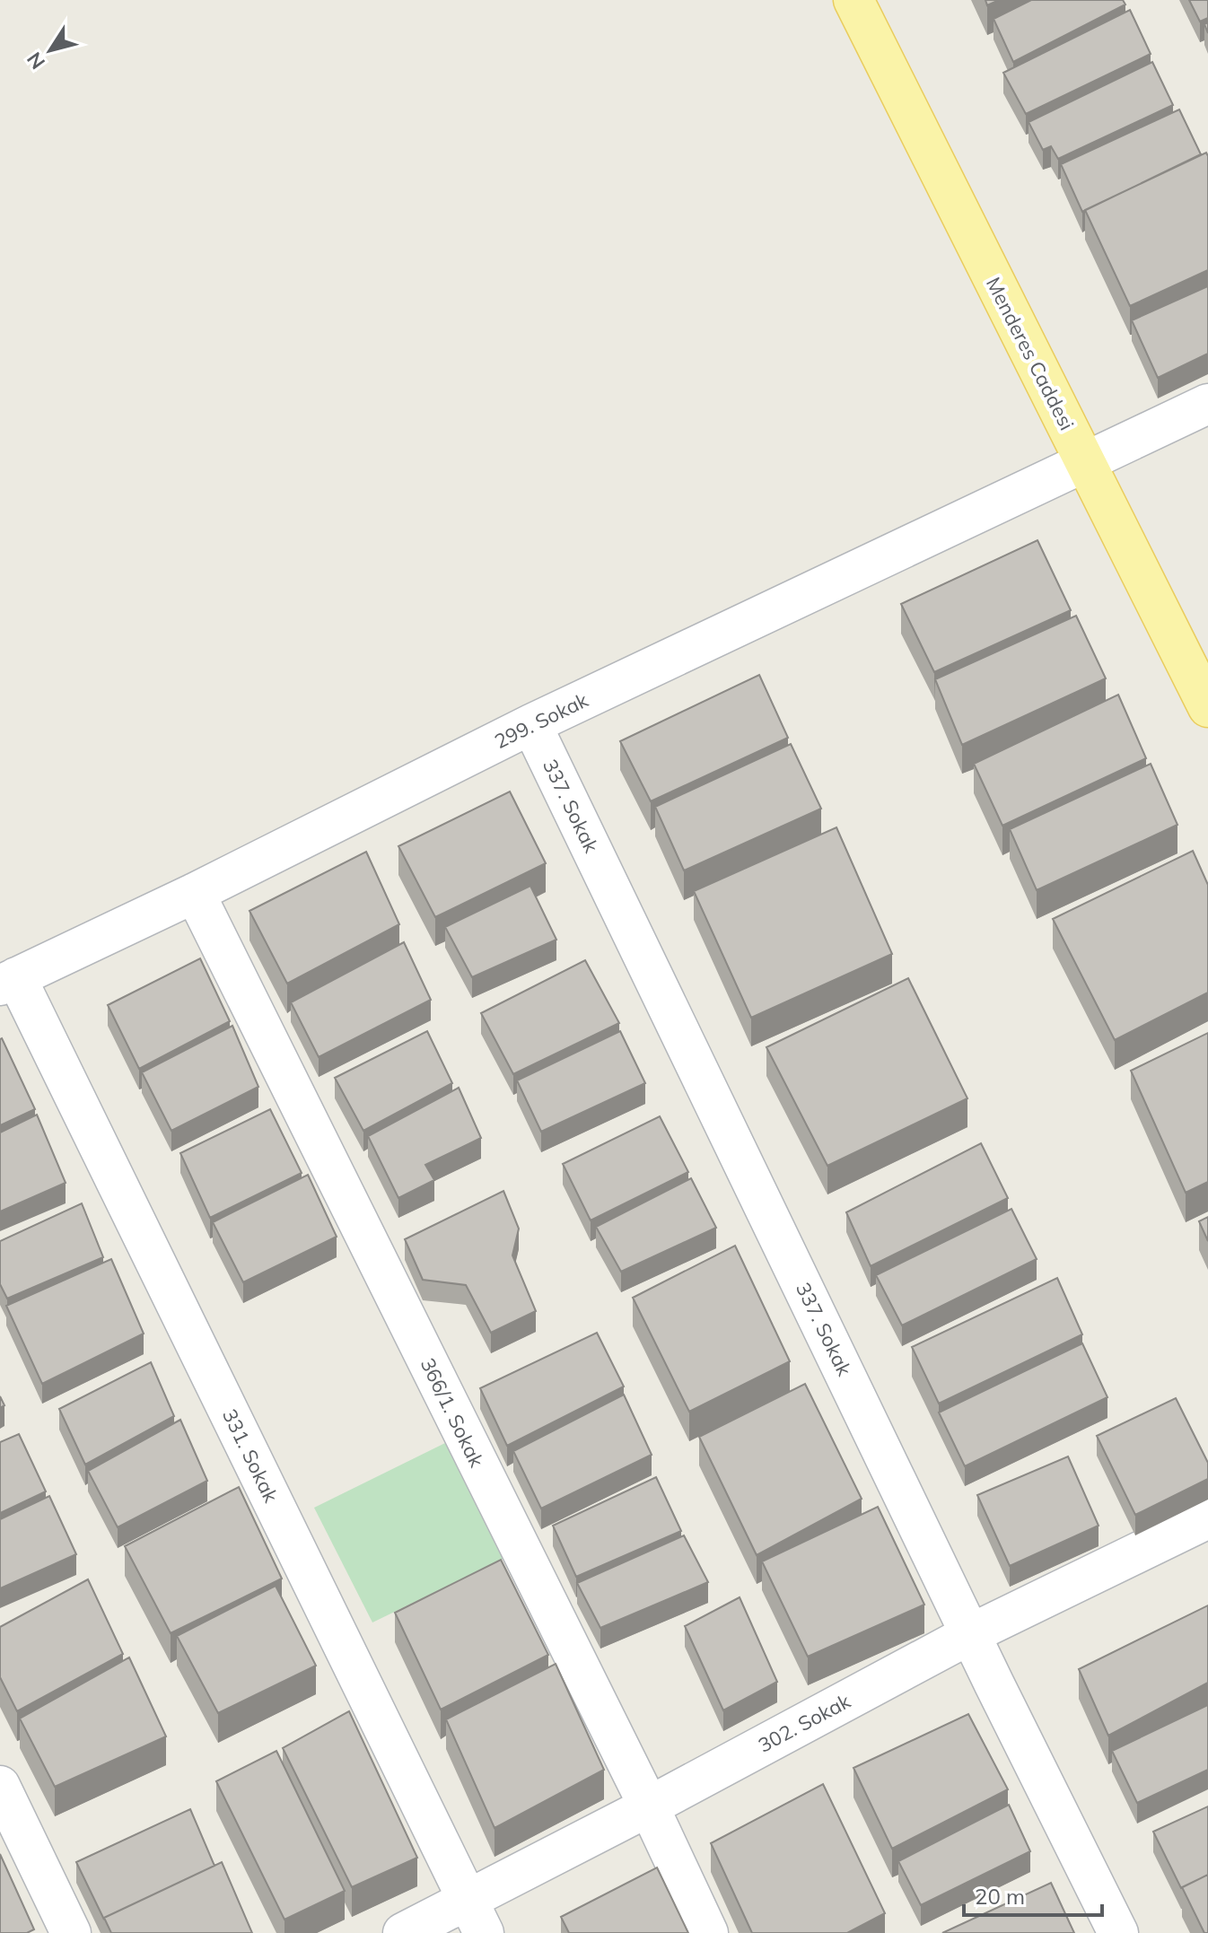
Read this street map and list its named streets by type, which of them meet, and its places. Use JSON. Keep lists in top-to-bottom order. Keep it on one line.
{"streets":{"main road":["Menderes Caddesi"],"street":["299. Sokak","337. Sokak","366/1. Sokak","331. Sokak","302. Sokak"]},"crossings":[["Menderes Caddesi","299. Sokak"],["299. Sokak","337. Sokak"],["299. Sokak","366/1. Sokak"],["299. Sokak","331. Sokak"],["337. Sokak","302. Sokak"],["366/1. Sokak","302. Sokak"],["331. Sokak","302. Sokak"]],"scale_bar":"20 m","north":"bottom left"}
